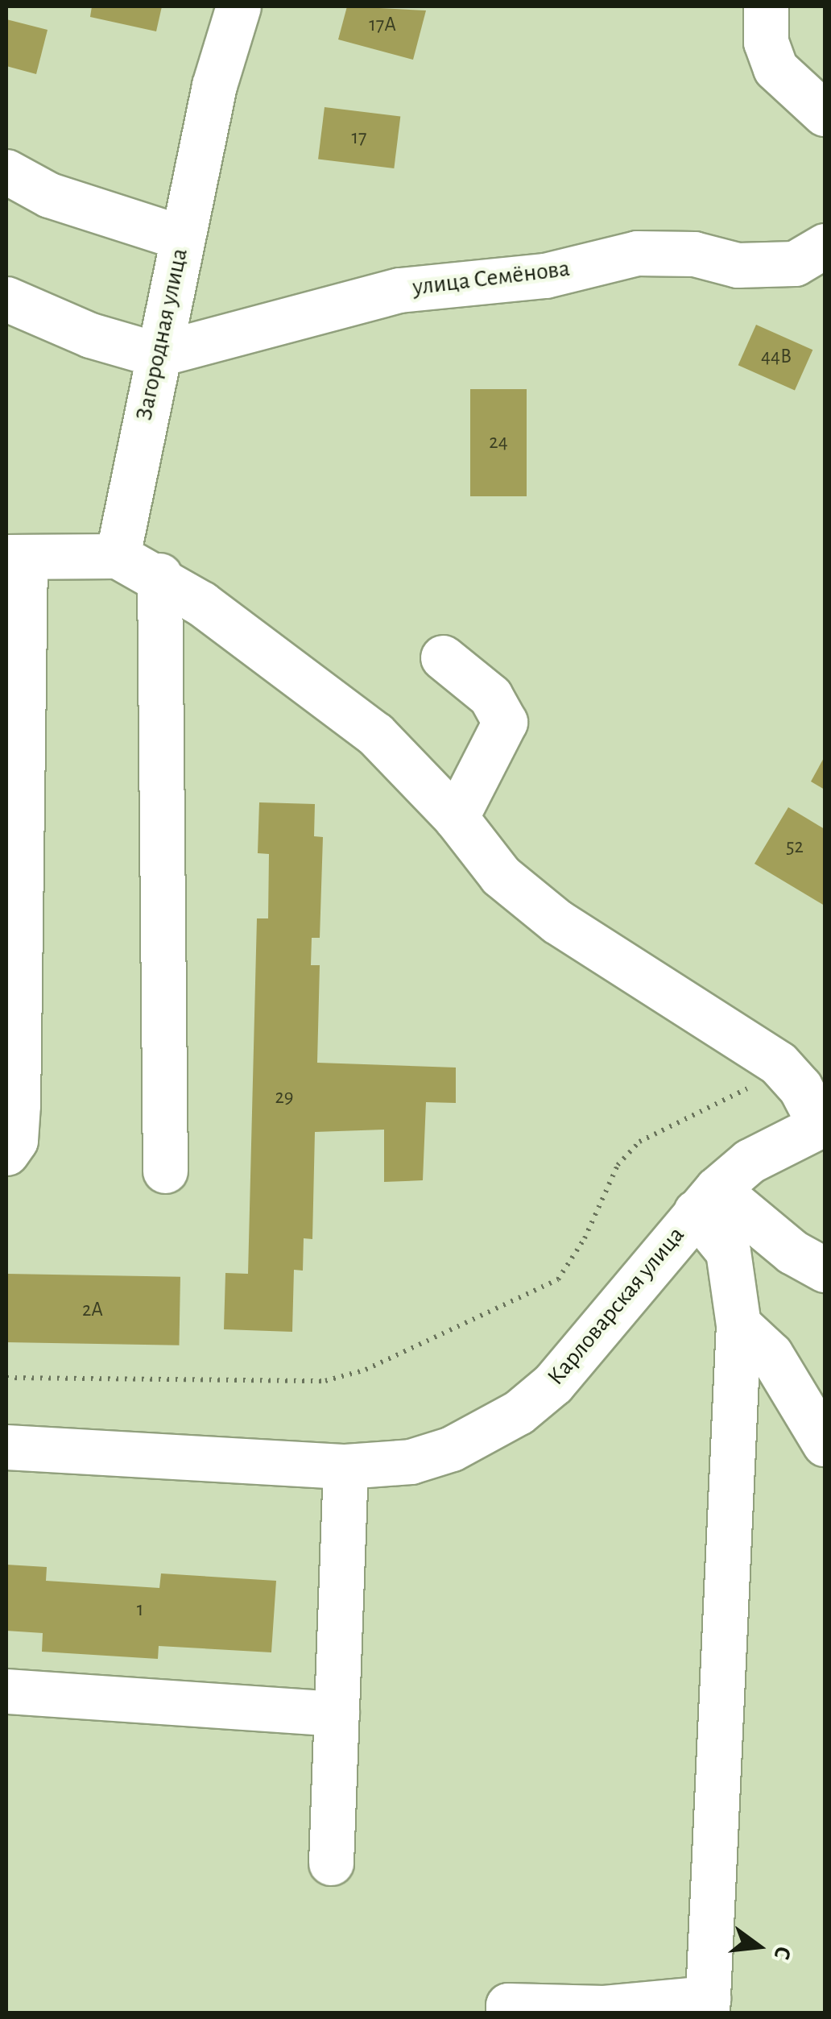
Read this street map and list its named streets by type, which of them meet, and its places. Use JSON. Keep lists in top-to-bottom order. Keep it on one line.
{"streets":{"street":["улица Семёнова","Загородная улица","Карловарская улица"]},"crossings":[["улица Семёнова","Загородная улица"]],"house_numbers":["17А","17","44В","24","52","29","2А","1"],"north":"right"}
